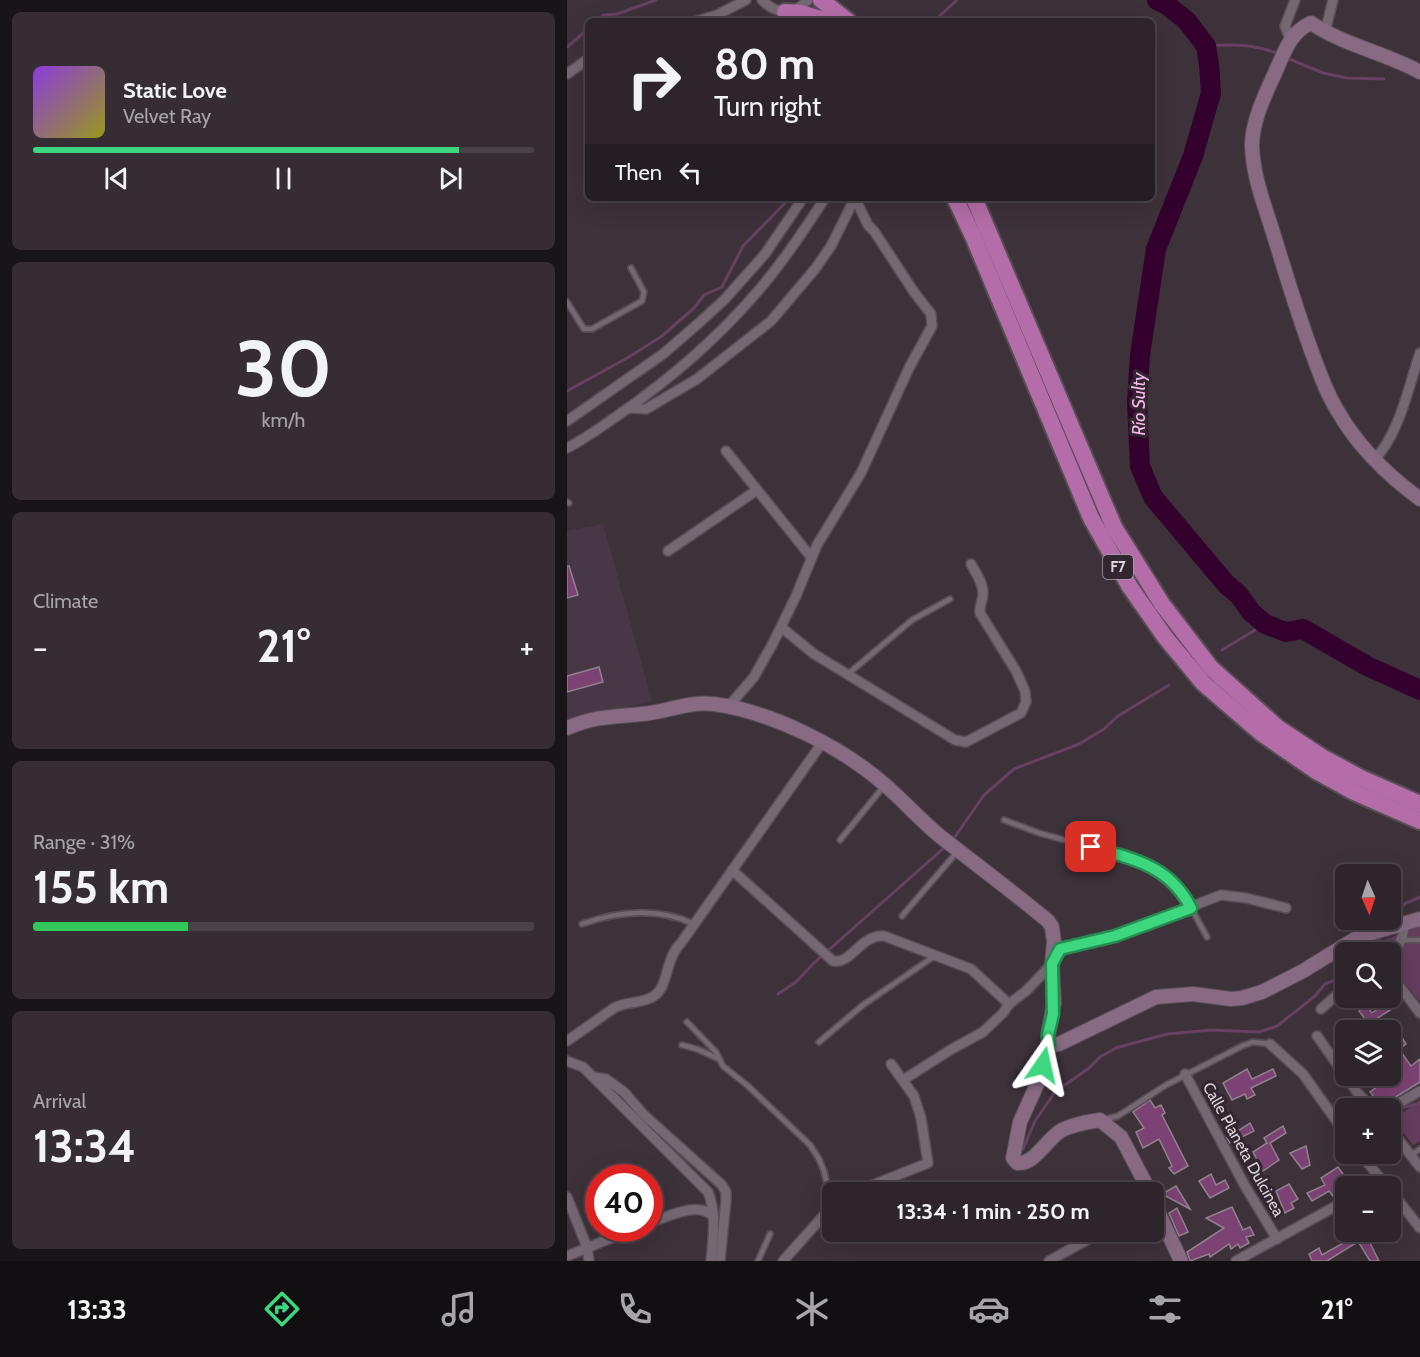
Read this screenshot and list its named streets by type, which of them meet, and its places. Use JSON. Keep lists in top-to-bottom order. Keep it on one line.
{"streets":{"highway":["F7"],"street":["Calle Planeta Dulcinea"]},"water":["Río Sulty"],"north":"bottom","page":{"turn":["80 m","Turn right"],"song":["Static Love","Velvet Ray"],"then":"Then","tile":[["30","km/h"],"Climate",["Range · 31%","155 km"],["Arrival","13:34"]],"heat":["−","21°","+"],"map_buttons":["+","−"],"limit":"40","trip":"13:34 · 1 min · 250 m","tabs":["13:33","21°"]}}
